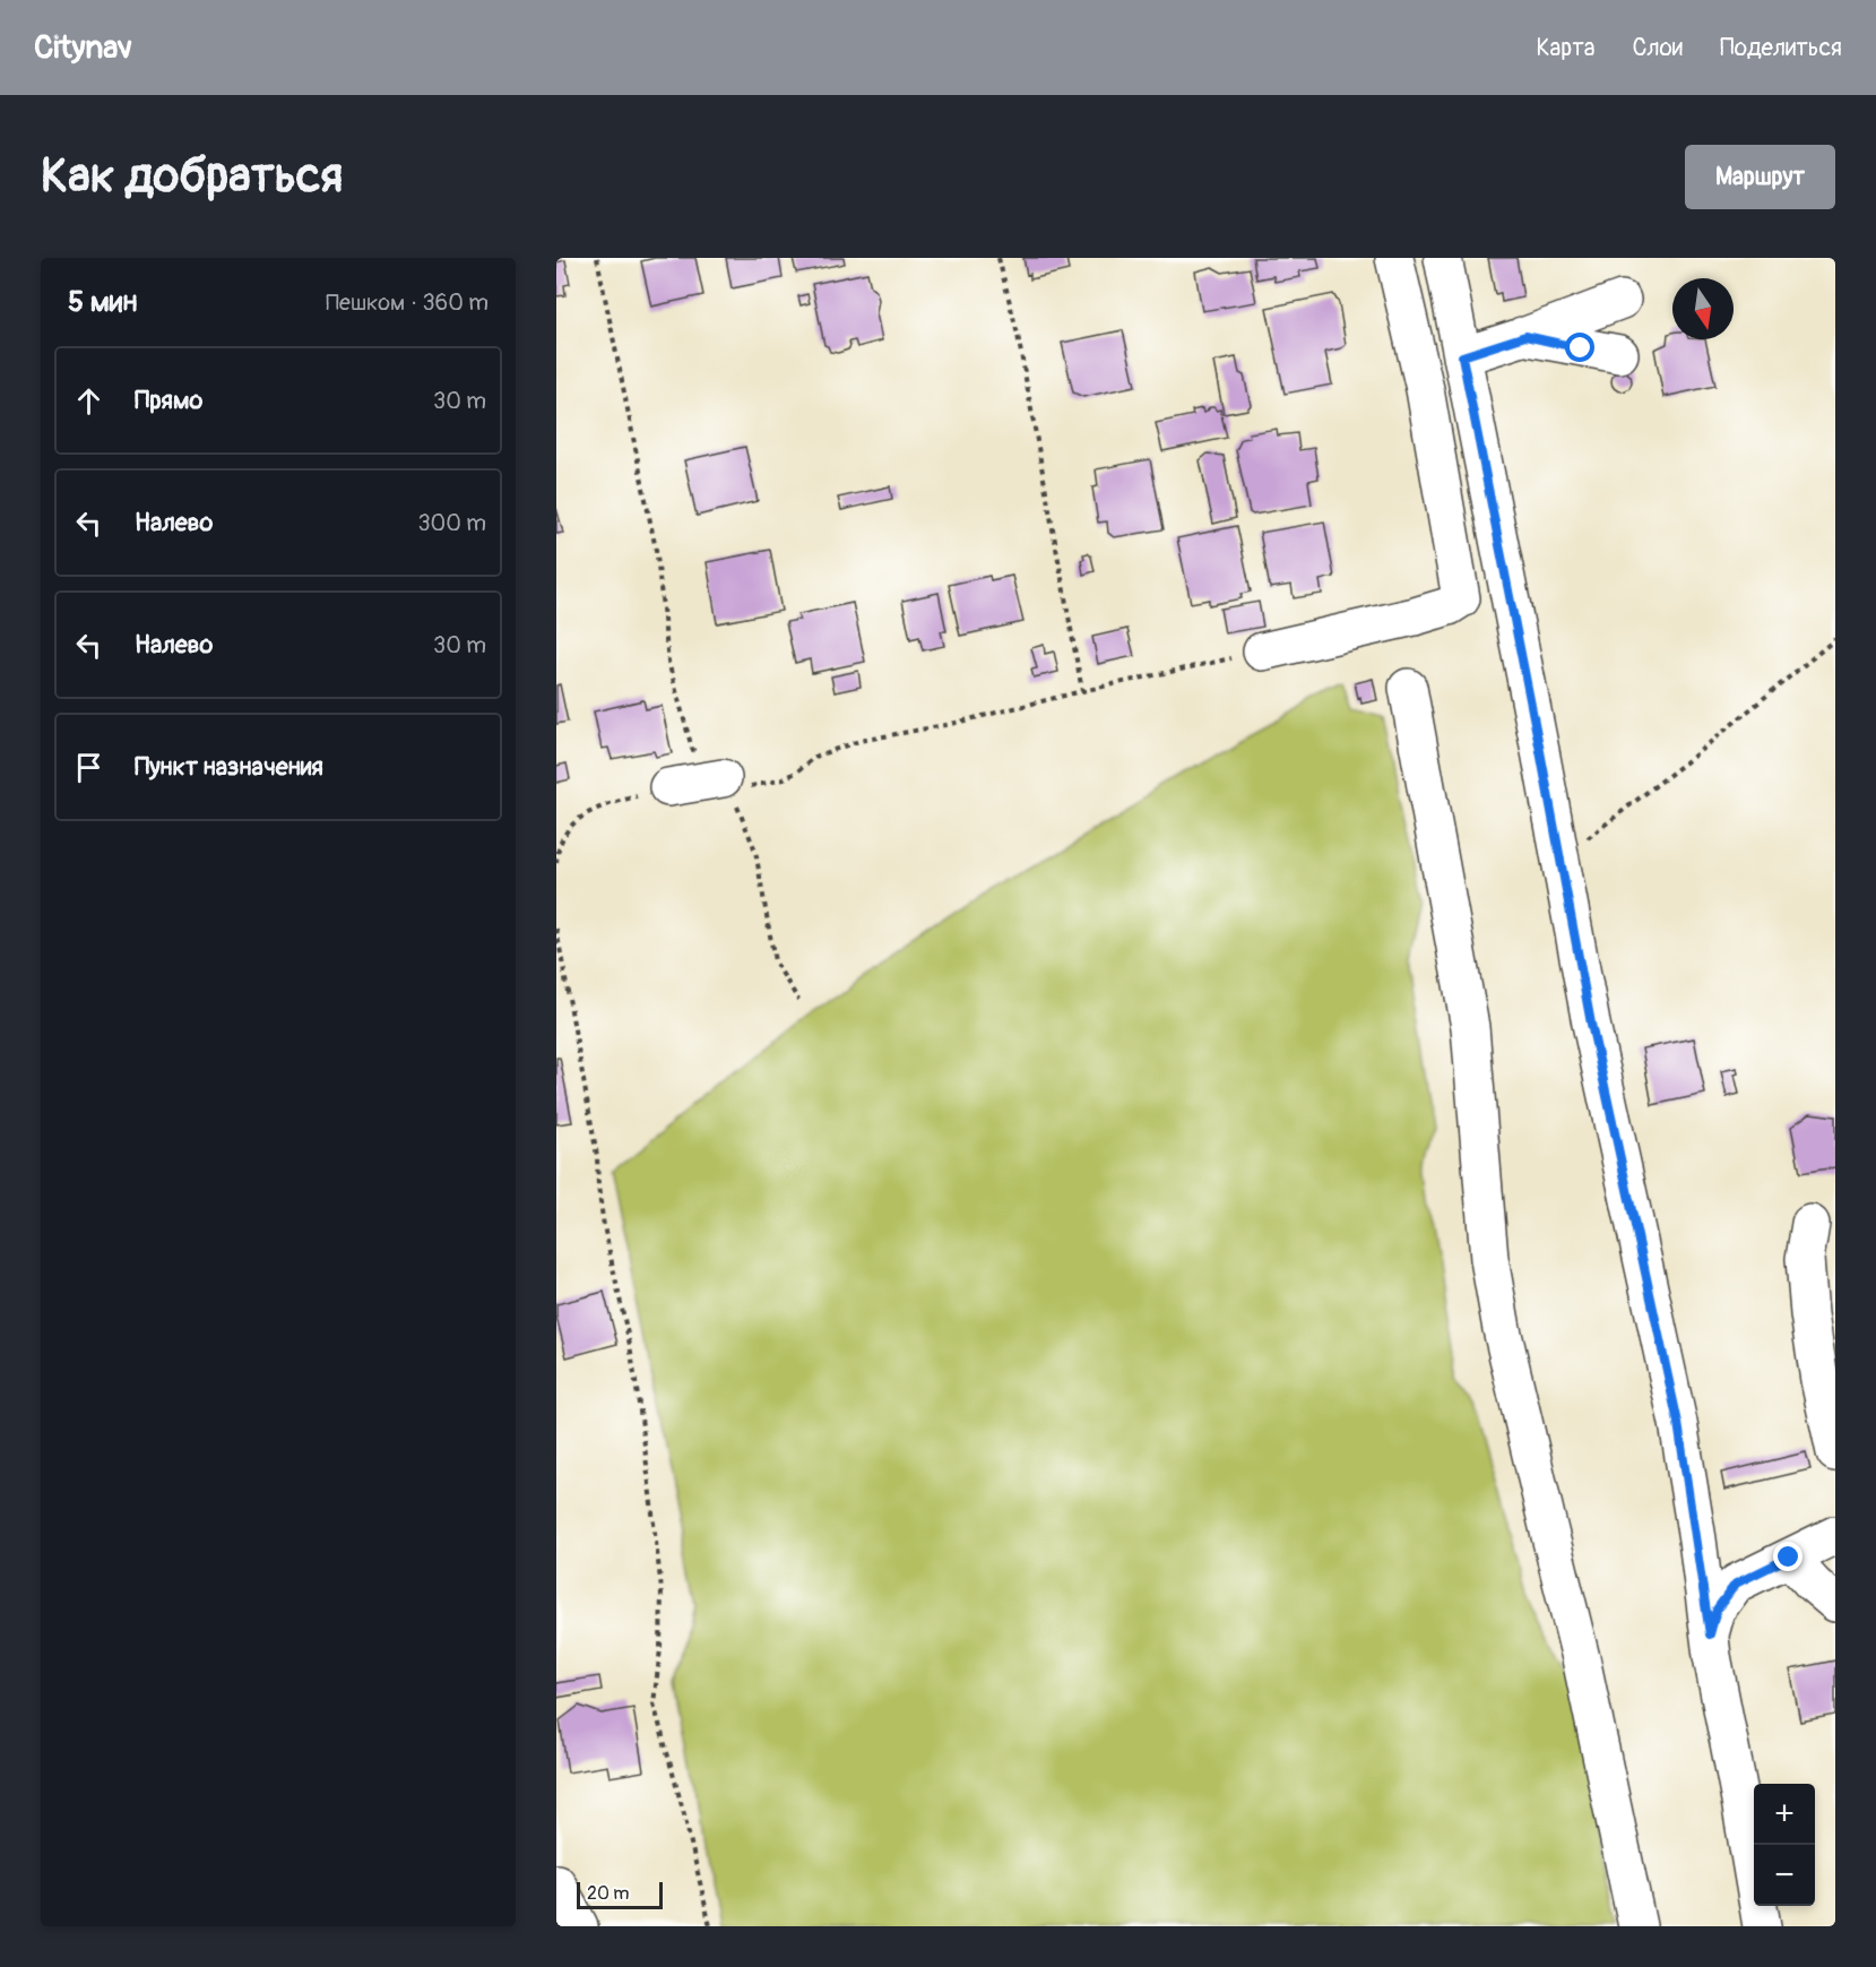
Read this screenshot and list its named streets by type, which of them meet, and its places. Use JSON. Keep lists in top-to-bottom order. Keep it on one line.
{"scale_bar":"20 m","north":"bottom","page":{"header":"Citynav","nav":["Карта","Слои","Поделиться"],"buttons":"Маршрут","title":"Как добраться","heading":["5 мин","Пешком · 360 m"],"list":[["Прямо","30 m"],["Налево","300 m"],["Налево","30 m"],"Пункт назначения"],"map_buttons":["+","−"],"scale":"20 m"}}
